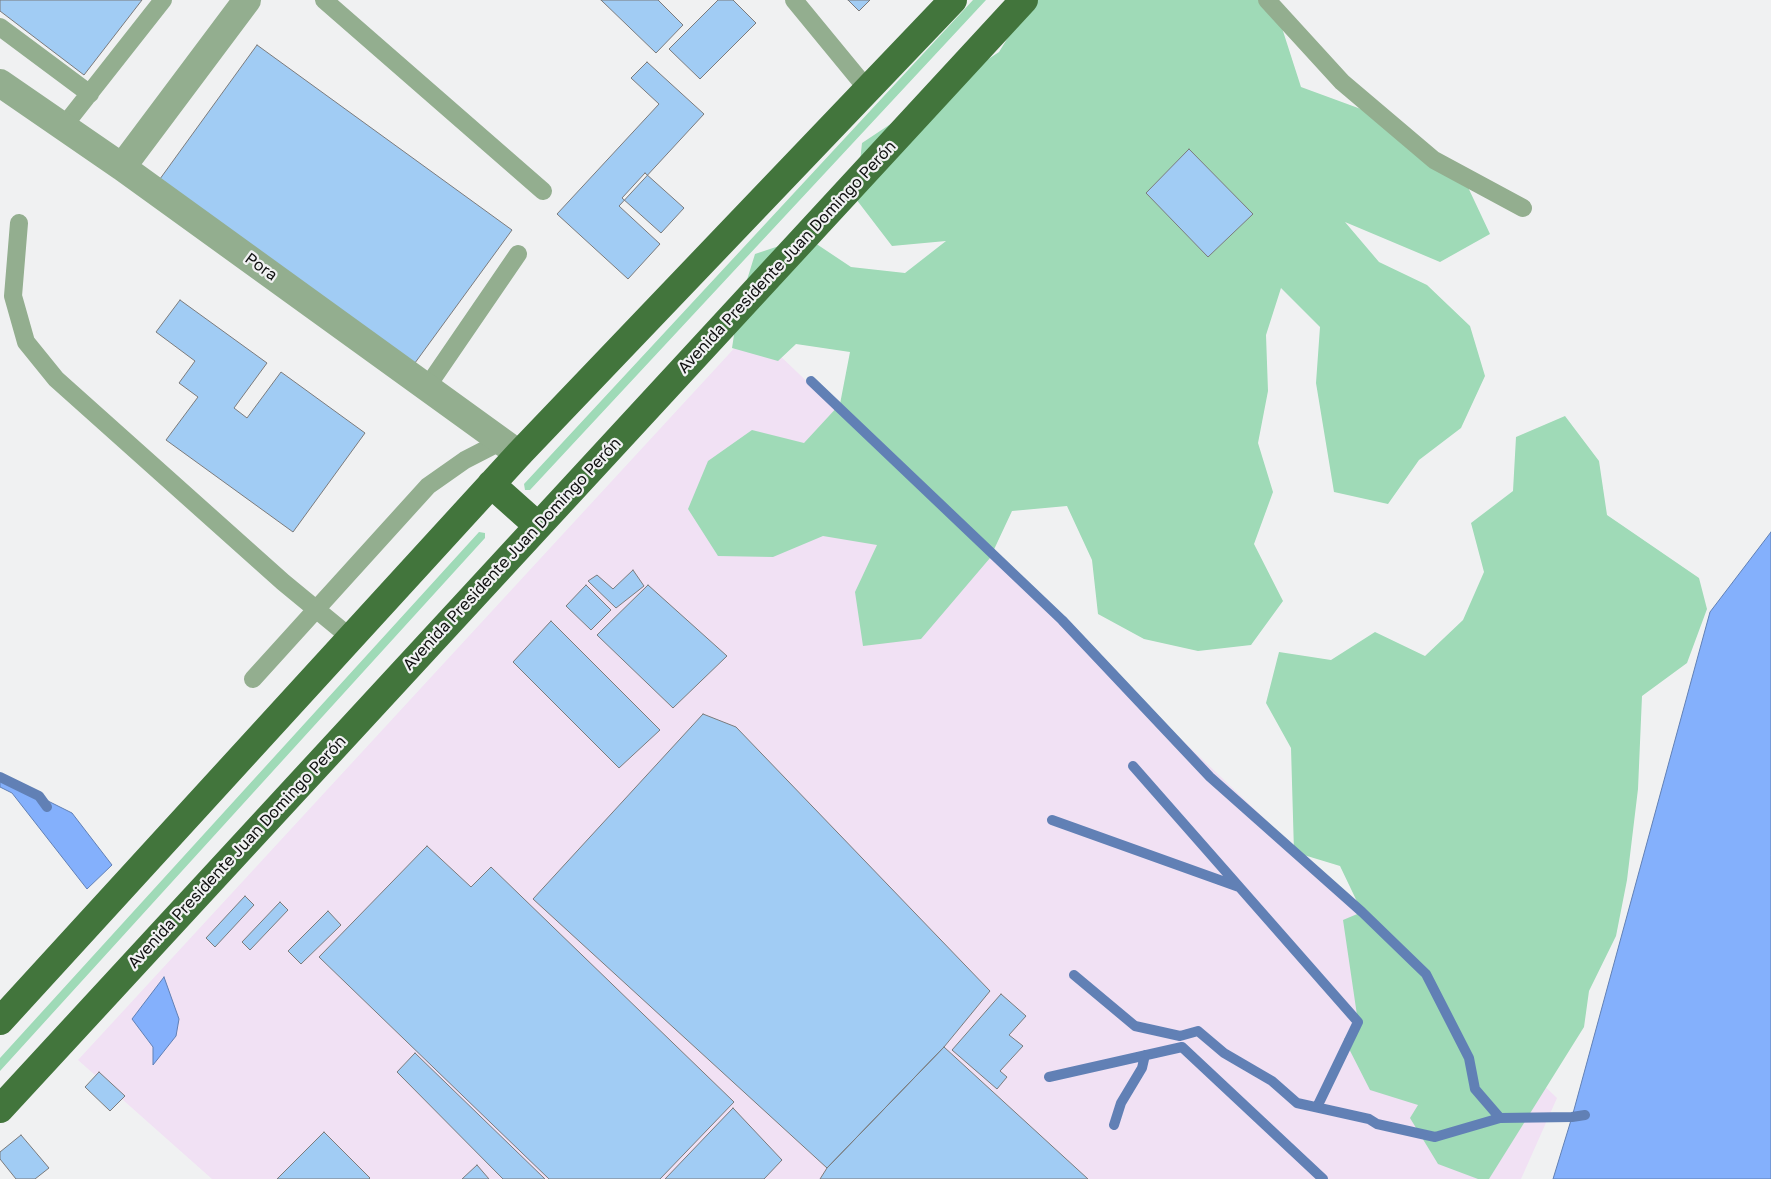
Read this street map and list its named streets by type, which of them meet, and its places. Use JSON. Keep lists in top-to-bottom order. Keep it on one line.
{"streets":{"main road":["Avenida Presidente Juan Domingo Perón"],"street":["Pora"]}}
